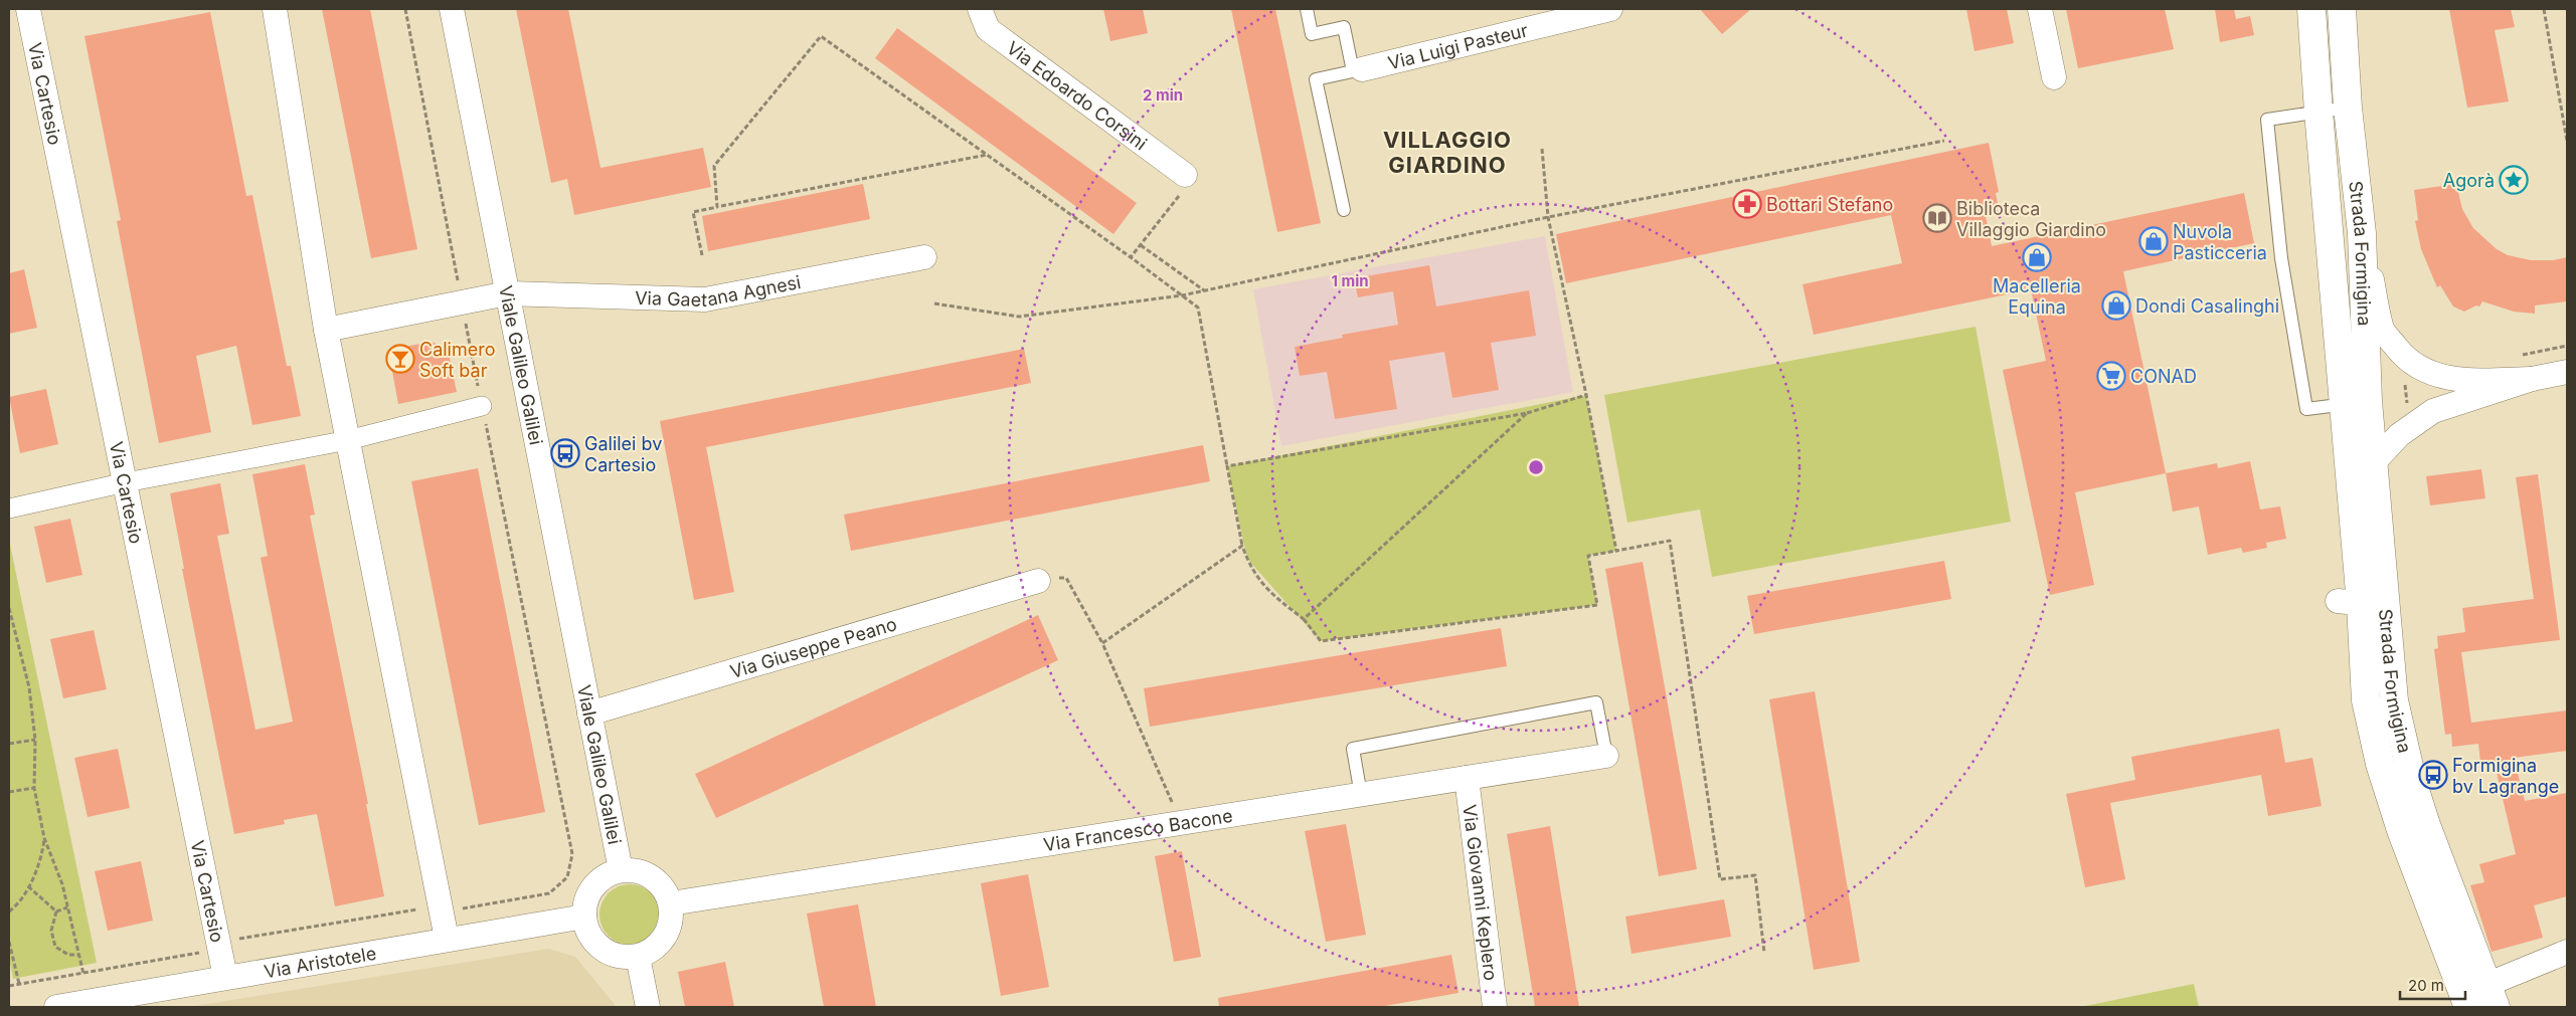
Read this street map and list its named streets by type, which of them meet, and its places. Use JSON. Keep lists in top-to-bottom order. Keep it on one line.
{"streets":{"street":["Via Luigi Pasteur","Via Cartesio","Via Edoardo Corsini","Strada Formigina","Via Gaetana Agnesi","Viale Galileo Galilei","Via Giuseppe Peano","Via Francesco Bacone","Via Giovanni Keplero","Via Aristotele"]},"crossings":[["Via Cartesio","Via Aristotele"],["Via Gaetana Agnesi","Viale Galileo Galilei"],["Viale Galileo Galilei","Via Giuseppe Peano"],["Viale Galileo Galilei","Via Francesco Bacone"],["Viale Galileo Galilei","Via Aristotele"],["Via Francesco Bacone","Via Giovanni Keplero"],["Via Francesco Bacone","Via Aristotele"]],"districts":["VILLAGGIO GIARDINO"],"places":{"place":["Agorà"],"pharmacy":["Bottari Stefano"],"library":["Biblioteca Villaggio Giardino"],"shop":["Nuvola Pasticceria","Macelleria Equina","Dondi Casalinghi"],"bar":["Calimero Soft bar"],"supermarket":["CONAD"],"bus stop":["Galilei bv Cartesio","Formigina bv Lagrange"]},"scale_bar":"20 m","rings":["2 min","1 min"]}
